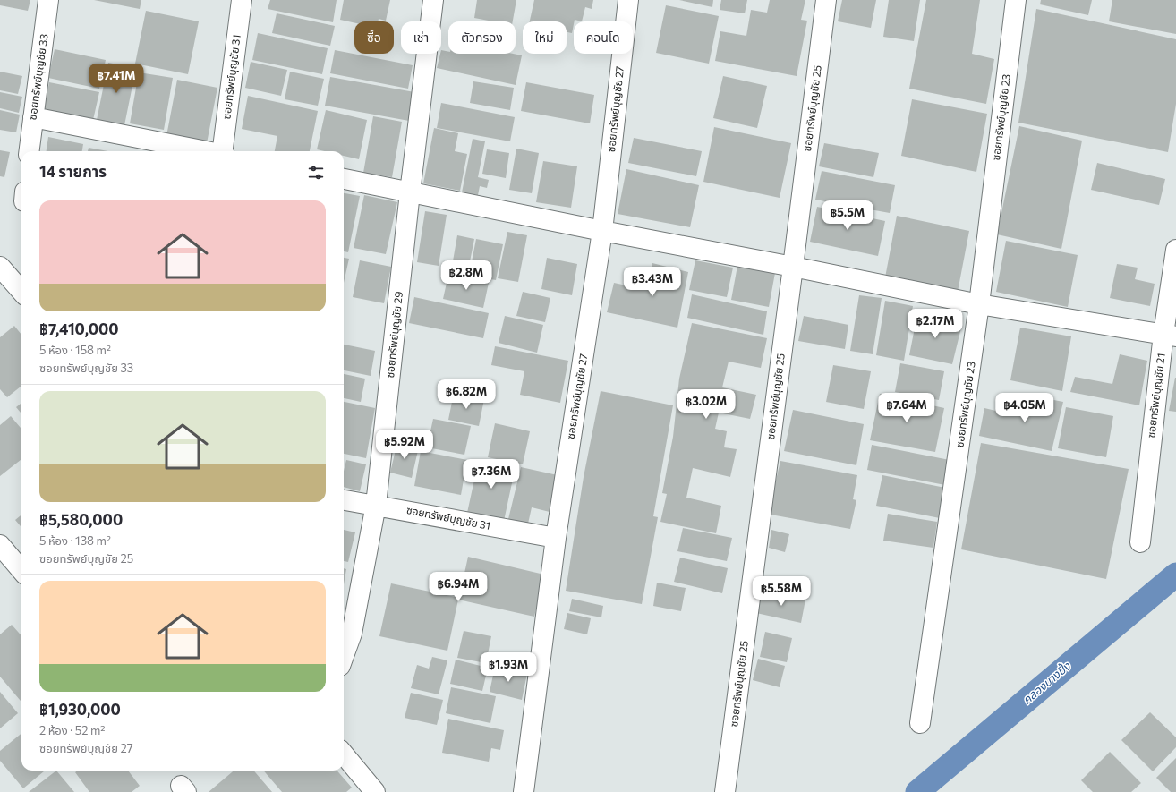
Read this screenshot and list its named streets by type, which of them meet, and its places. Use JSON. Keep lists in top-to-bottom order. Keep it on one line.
{"streets":{"street":["ซอยทรัพย์บุญชัย 33","ซอยทรัพย์บุญชัย 31","ซอยทรัพย์บุญชัย 25","ซอยทรัพย์บุญชัย 27","ซอยทรัพย์บุญชัย 23","ซอยทรัพย์บุญชัย 29","ซอยทรัพย์บุญชัย 21"]},"crossings":[["ซอยทรัพย์บุญชัย 31","ซอยทรัพย์บุญชัย 27"],["ซอยทรัพย์บุญชัย 31","ซอยทรัพย์บุญชัย 29"]],"water":["คลองบางปิ้ง"],"page":{"chip":["ซื้อ","เช่า","ตัวกรอง","ใหม่","คอนโด"],"price":["฿7.41M","฿5.5M","฿2.8M","฿3.43M","฿2.17M","฿6.82M","฿3.02M","฿7.64M","฿4.05M","฿5.92M","฿7.36M","฿6.94M","฿5.58M","฿1.93M"],"heading":"14 รายการ","list":[{"name":"฿7,410,000","note":"5 ห้อง · 158 m² · ซอยทรัพย์บุญชัย 33"},{"name":"฿5,580,000","note":"5 ห้อง · 138 m² · ซอยทรัพย์บุญชัย 25"},{"name":"฿1,930,000","note":"2 ห้อง · 52 m² · ซอยทรัพย์บุญชัย 27"}]}}
